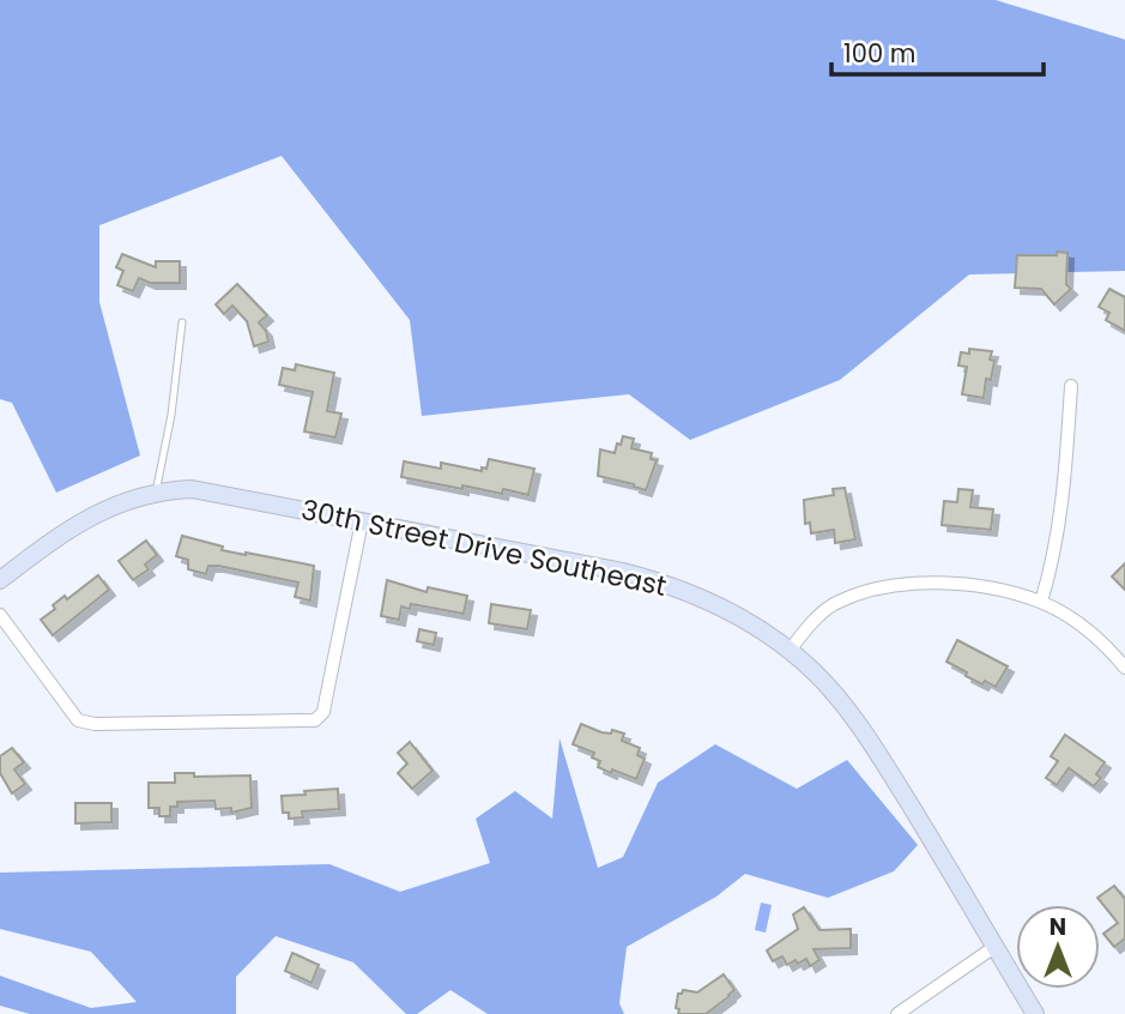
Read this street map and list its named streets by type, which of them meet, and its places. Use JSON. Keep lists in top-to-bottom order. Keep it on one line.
{"streets":{"main road":["30th Street Drive Southeast"]},"scale_bar":"100 m","north":"top"}
